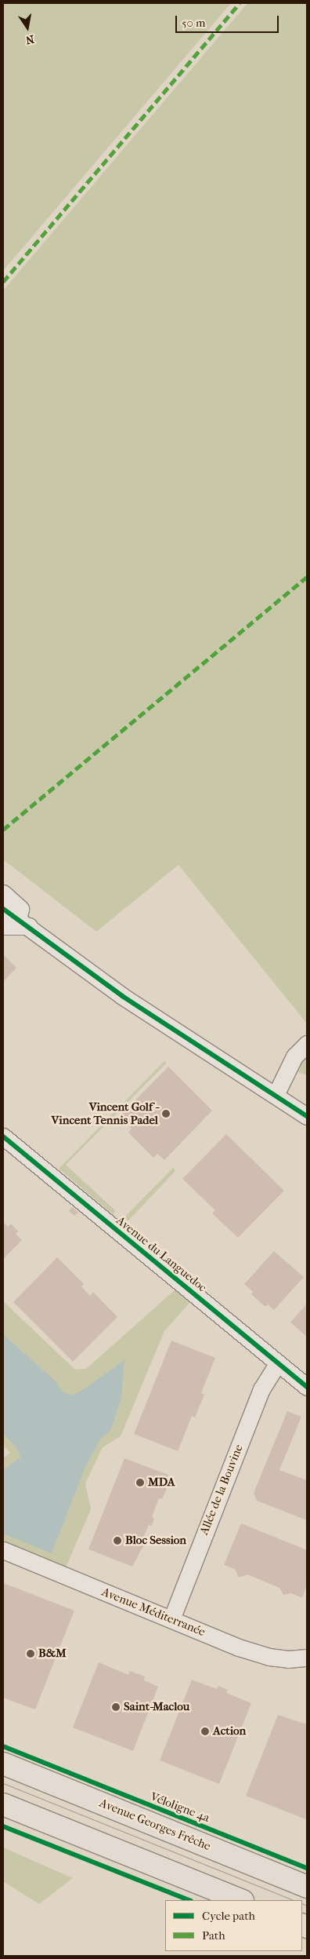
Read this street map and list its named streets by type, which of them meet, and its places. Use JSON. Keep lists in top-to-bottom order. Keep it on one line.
{"streets":{"main road":["Avenue Georges Frêche"],"street":["Avenue du Languedoc","Allée de la Bouvine","Avenue Méditerranée"],"cycle path":["Véloligne 4a"]},"crossings":[["Avenue du Languedoc","Allée de la Bouvine"],["Allée de la Bouvine","Avenue Méditerranée"]],"places":["Vincent Golf - Vincent Tennis Padel","MDA","Bloc Session","B&M","Saint-Maclou","Action"],"legend":["Cycle path","Path"],"scale_bar":"50 m","north":"bottom"}
